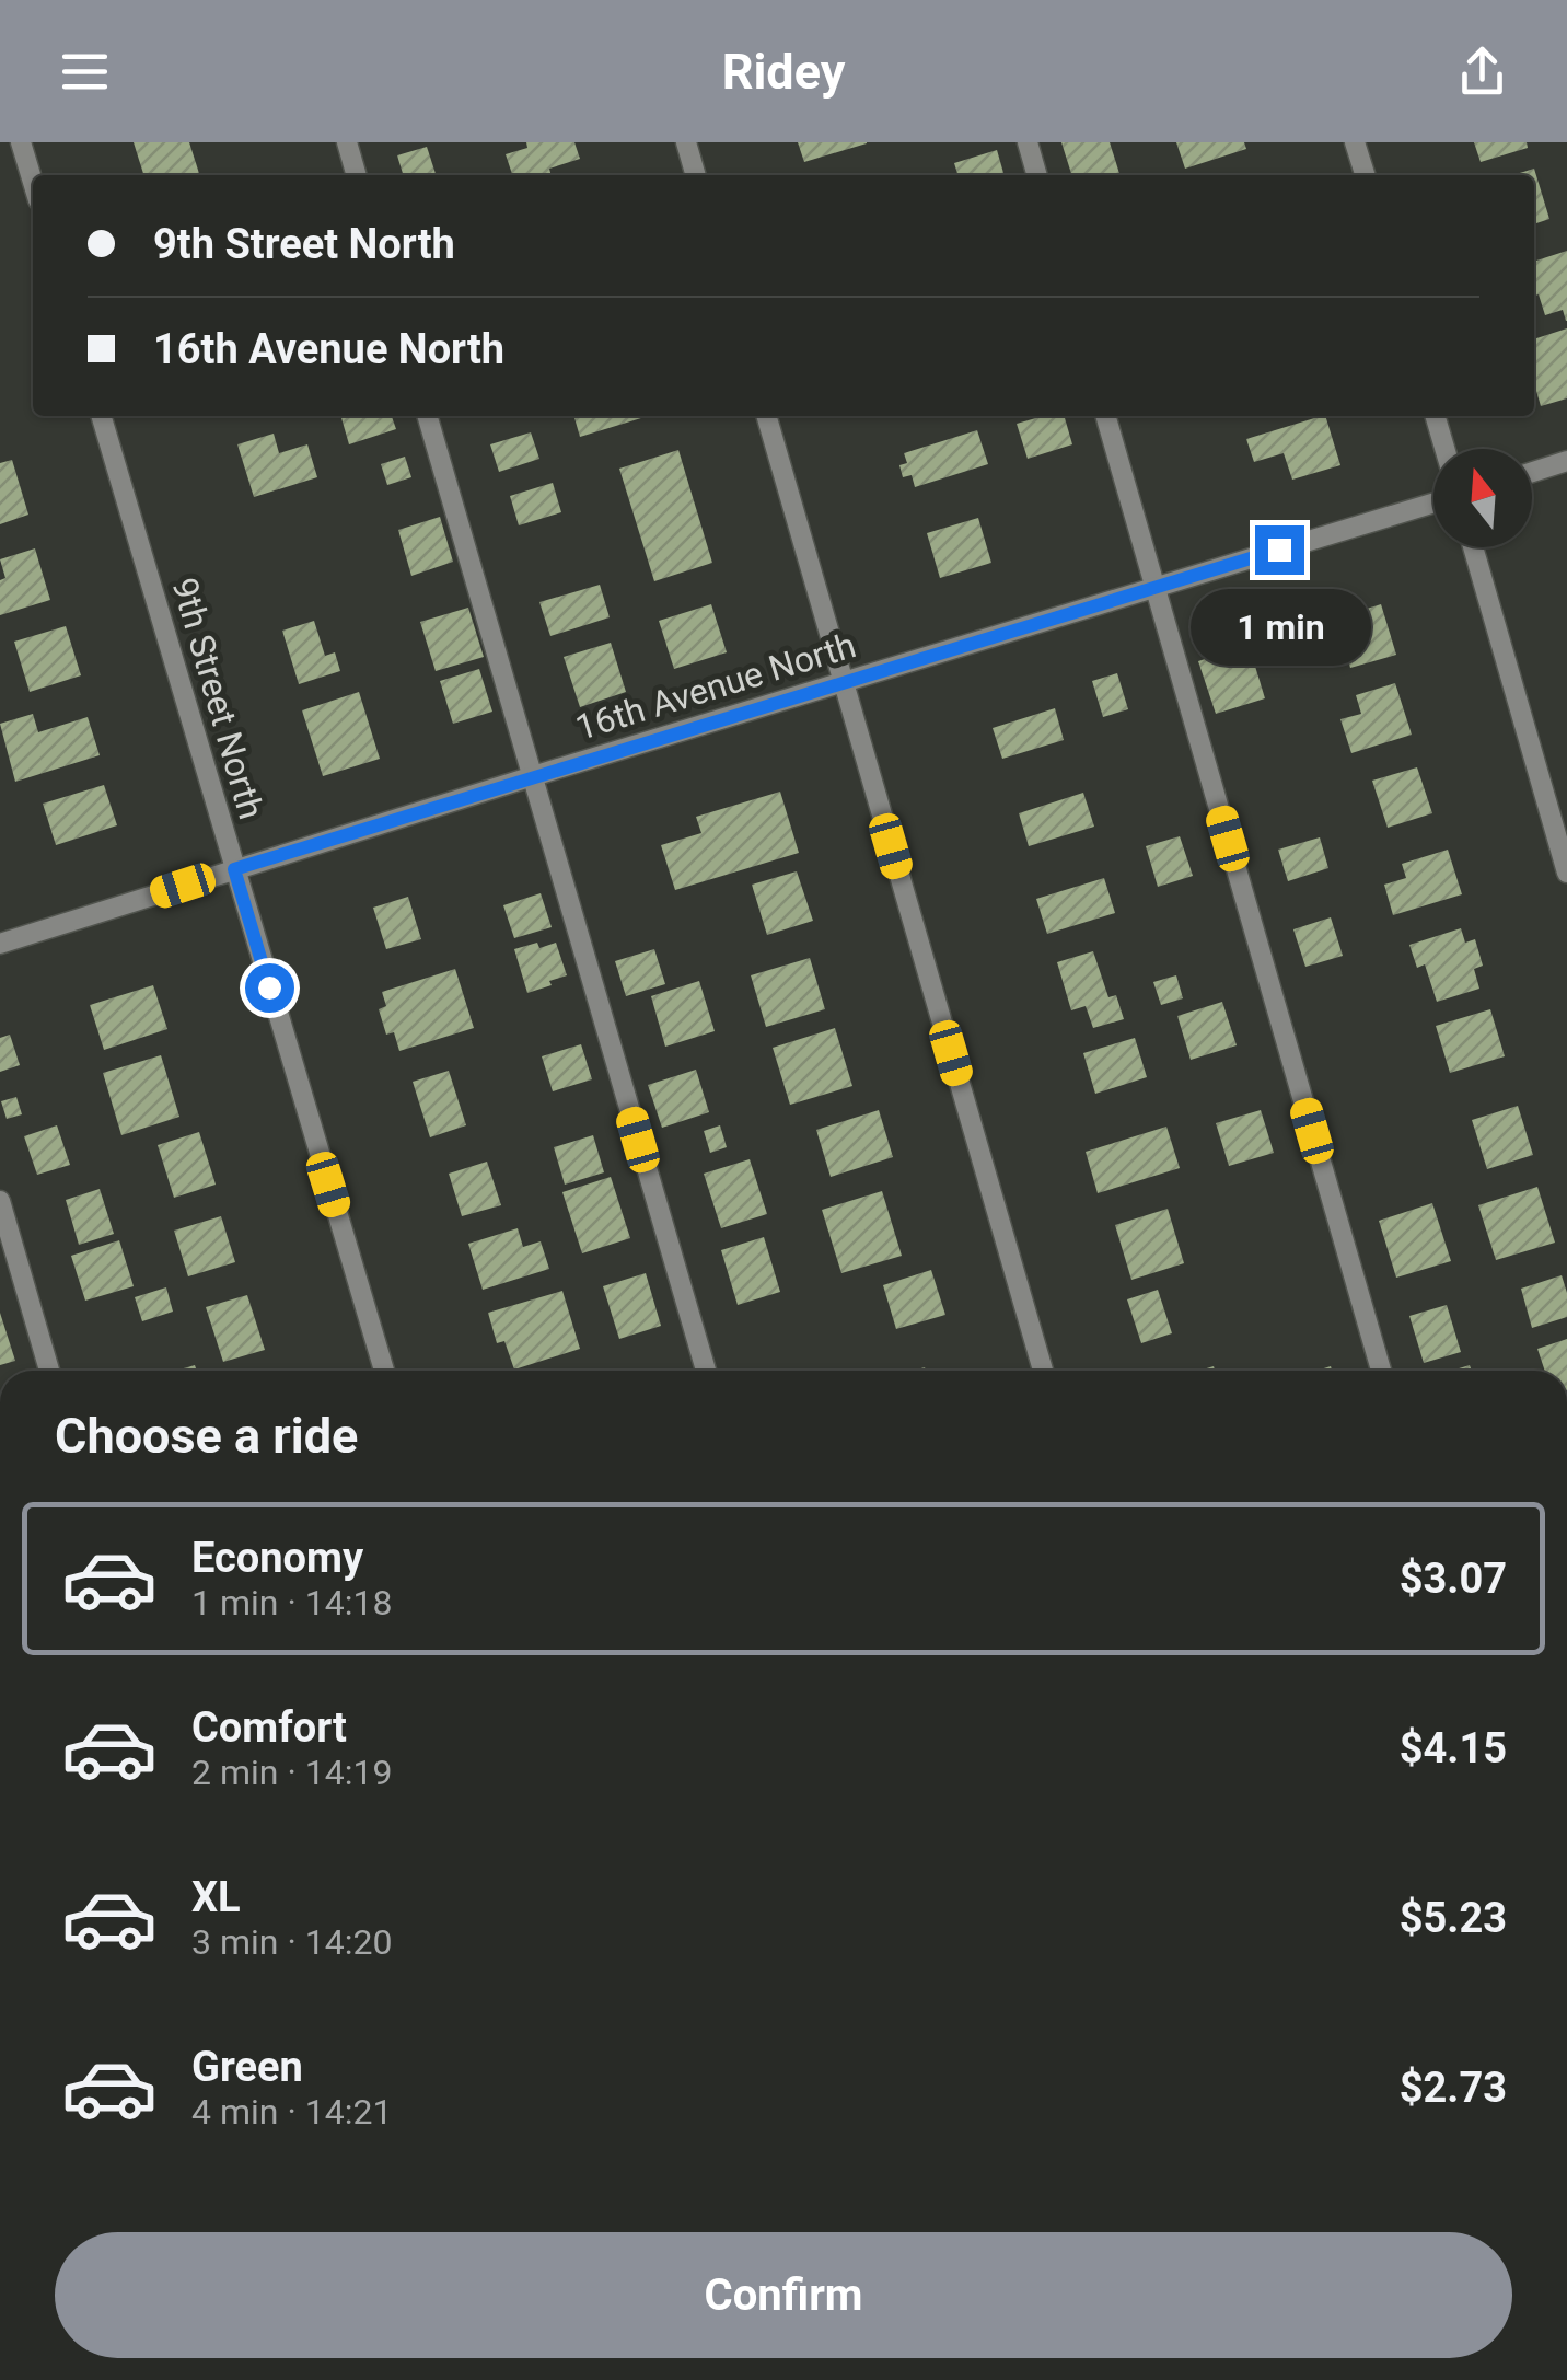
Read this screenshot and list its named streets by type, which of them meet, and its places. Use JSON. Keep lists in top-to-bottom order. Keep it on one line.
{"streets":{"street":["16th Avenue North","9th Street North"]},"crossings":[["16th Avenue North","9th Street North"]],"north":"top","page":{"header":"Ridey","banner":["9th Street North","16th Avenue North"],"bubble":"1 min","heading":"Choose a ride","list":[{"name":"Economy","note":"1 min · 14:18","value":"$3.07"},{"name":"Comfort","note":"2 min · 14:19","value":"$4.15"},{"name":"XL","note":"3 min · 14:20","value":"$5.23"},{"name":"Green","note":"4 min · 14:21","value":"$2.73"}],"buttons":"Confirm"}}
